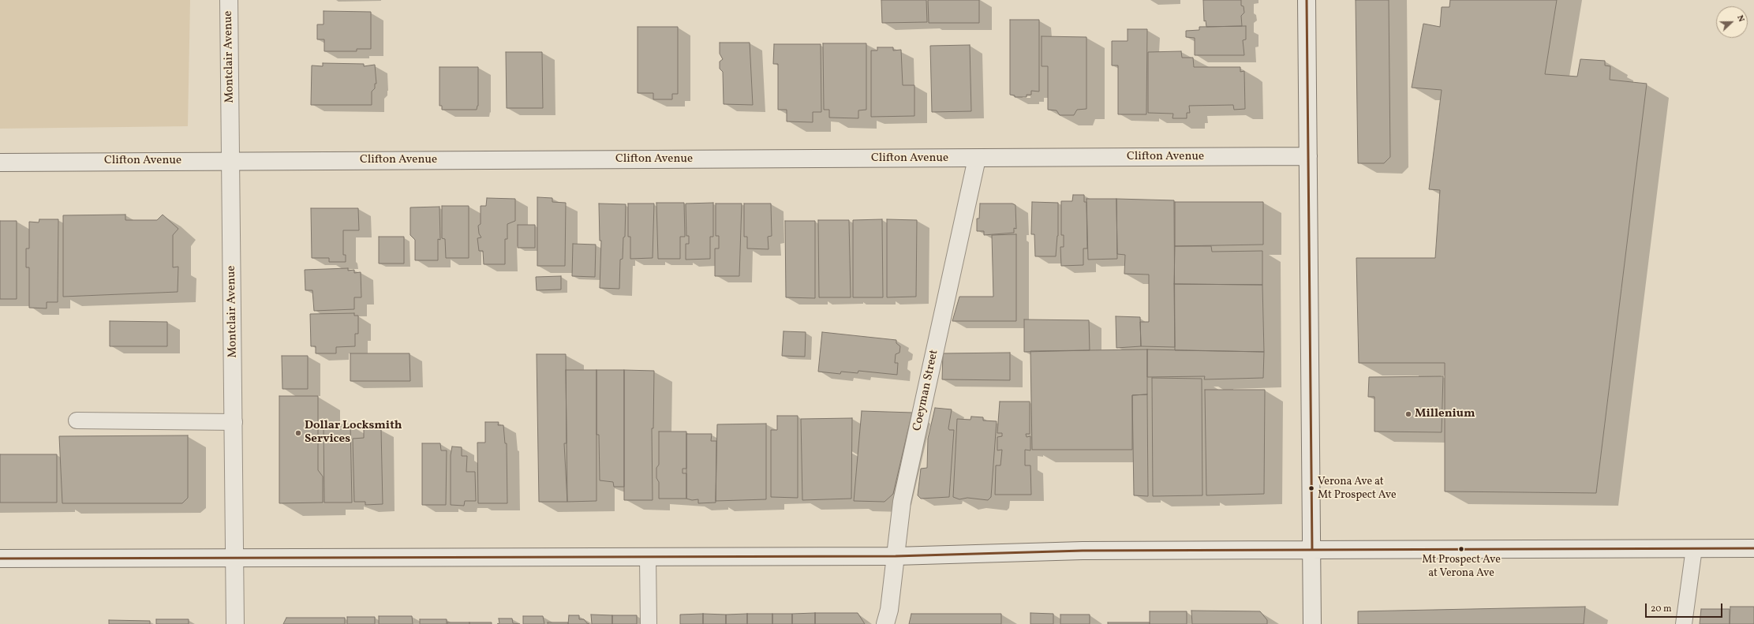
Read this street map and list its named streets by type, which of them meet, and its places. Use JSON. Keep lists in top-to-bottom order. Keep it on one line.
{"streets":{"street":["Montclair Avenue","Clifton Avenue","Coeyman Street"]},"crossings":[["Montclair Avenue","Clifton Avenue"],["Clifton Avenue","Coeyman Street"]],"places":["Millenium","Dollar Locksmith Services","Verona Ave at Mt Prospect Ave","Mt Prospect Ave at Verona Ave"],"scale_bar":"20 m","north":"right"}
